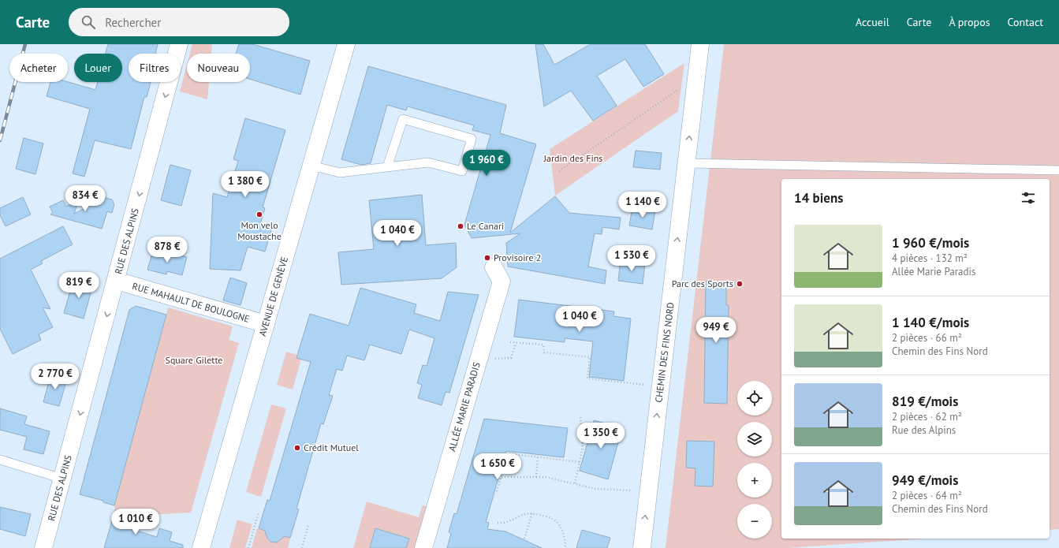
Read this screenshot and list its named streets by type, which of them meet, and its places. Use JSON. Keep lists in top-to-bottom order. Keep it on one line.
{"streets":{"street":["RUE DES ALPINS","AVENUE DE GENÈVE","RUE MAHAULT DE BOULOGNE","CHEMIN DES FINS NORD","ALLÉE MARIE PARADIS"]},"crossings":[["RUE DES ALPINS","RUE MAHAULT DE BOULOGNE"],["AVENUE DE GENÈVE","RUE MAHAULT DE BOULOGNE"]],"one_way":["RUE DES ALPINS","CHEMIN DES FINS NORD"],"parks":["Jardin des Fins","Square Gilette"],"places":["Mon velo Moustache","Le Canari","Provisoire 2","Parc des Sports","Crédit Mutuel"],"page":{"header":"Carte","search":"Rechercher","nav":["Accueil","Carte","À propos","Contact"],"chip":["Acheter","Louer","Filtres","Nouveau"],"price":["1 960 €","1 380 €","834 €","1 140 €","1 040 €","878 €","1 530 €","819 €","1 040 €","949 €","2 770 €","1 350 €","1 650 €","1 010 €"],"heading":"14 biens","list":[{"name":"1 960 €/mois","note":"4 pièces · 132 m² · Allée Marie Paradis"},{"name":"1 140 €/mois","note":"2 pièces · 66 m² · Chemin des Fins Nord"},{"name":"819 €/mois","note":"2 pièces · 62 m² · Rue des Alpins"},{"name":"949 €/mois","note":"2 pièces · 64 m² · Chemin des Fins Nord"}],"map_buttons":["+","−"]}}
